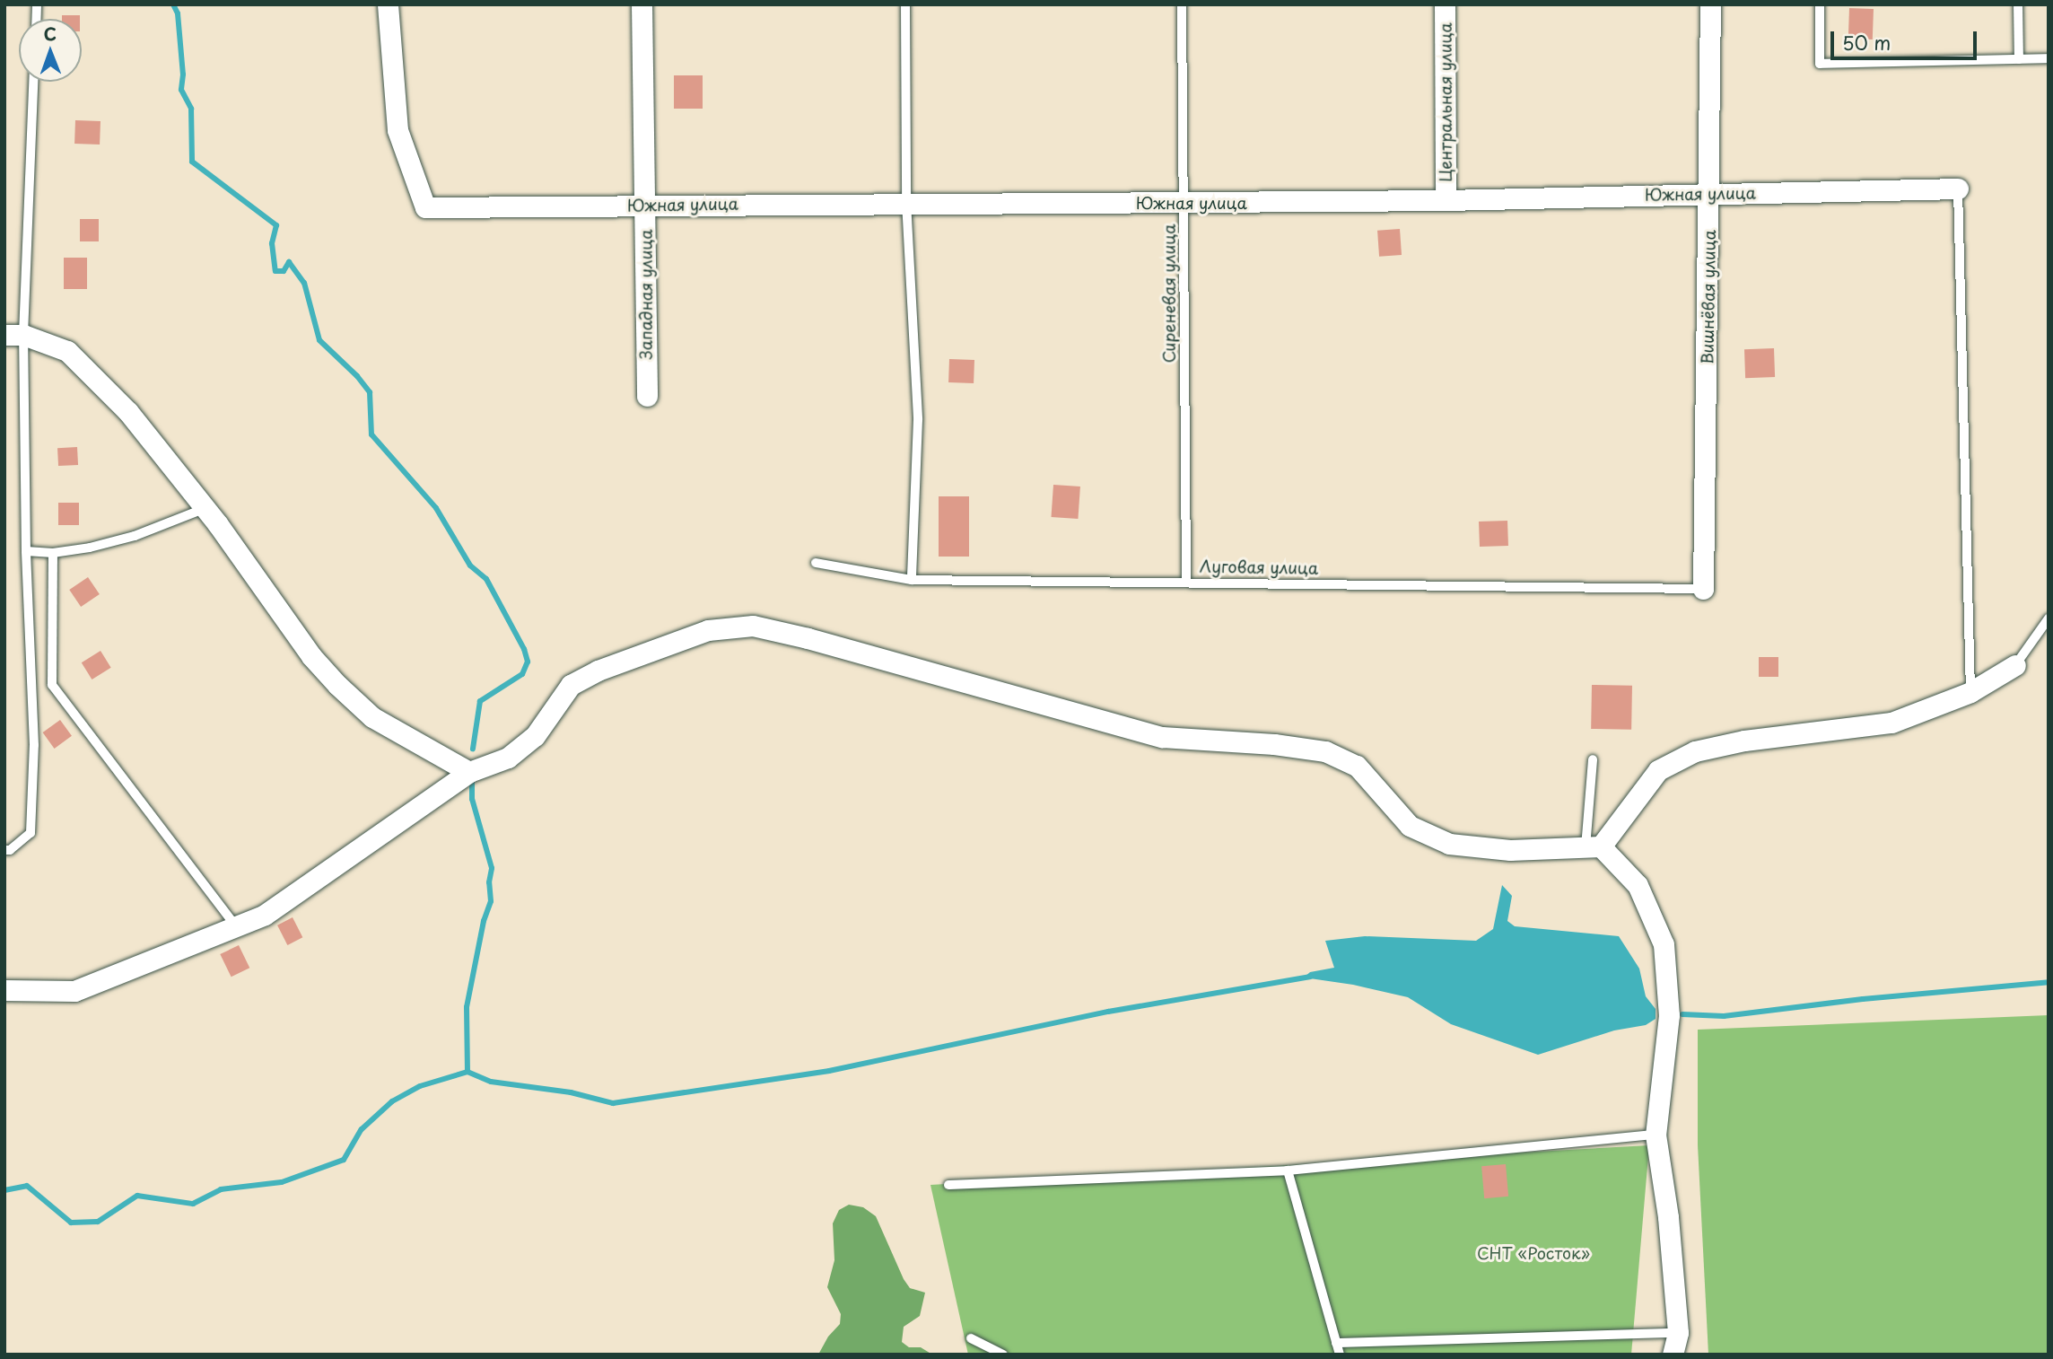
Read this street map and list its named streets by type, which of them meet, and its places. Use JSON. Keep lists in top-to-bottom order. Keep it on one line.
{"streets":{"street":["Центральная улица","Южная улица","Западная улица","Вишнёвая улица"],"lane":["Сиреневая улица","Луговая улица"]},"crossings":[["Центральная улица","Южная улица"],["Южная улица","Сиреневая улица"],["Южная улица","Западная улица"],["Южная улица","Вишнёвая улица"],["Сиреневая улица","Луговая улица"],["Вишнёвая улица","Луговая улица"]],"parks":["СНТ «Росток»"],"scale_bar":"50 m","north":"top"}
